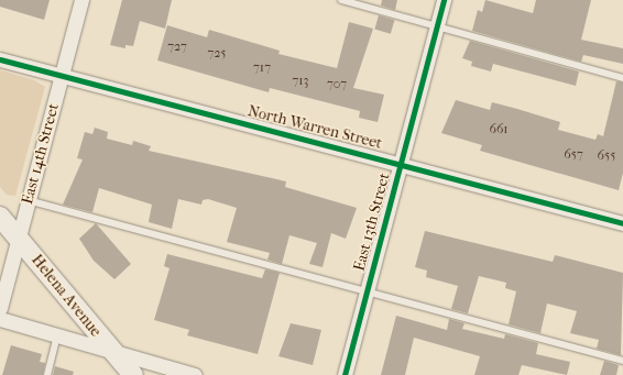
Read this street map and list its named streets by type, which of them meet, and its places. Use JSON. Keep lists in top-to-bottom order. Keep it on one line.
{"streets":{"main road":["Helena Avenue"],"street":["North Warren Street","East 14th Street","East 13th Street"]},"crossings":[["North Warren Street","East 14th Street"],["North Warren Street","East 13th Street"],["East 14th Street","Helena Avenue"]],"house_numbers":["727","725","717","713","707","661","657","655"]}
